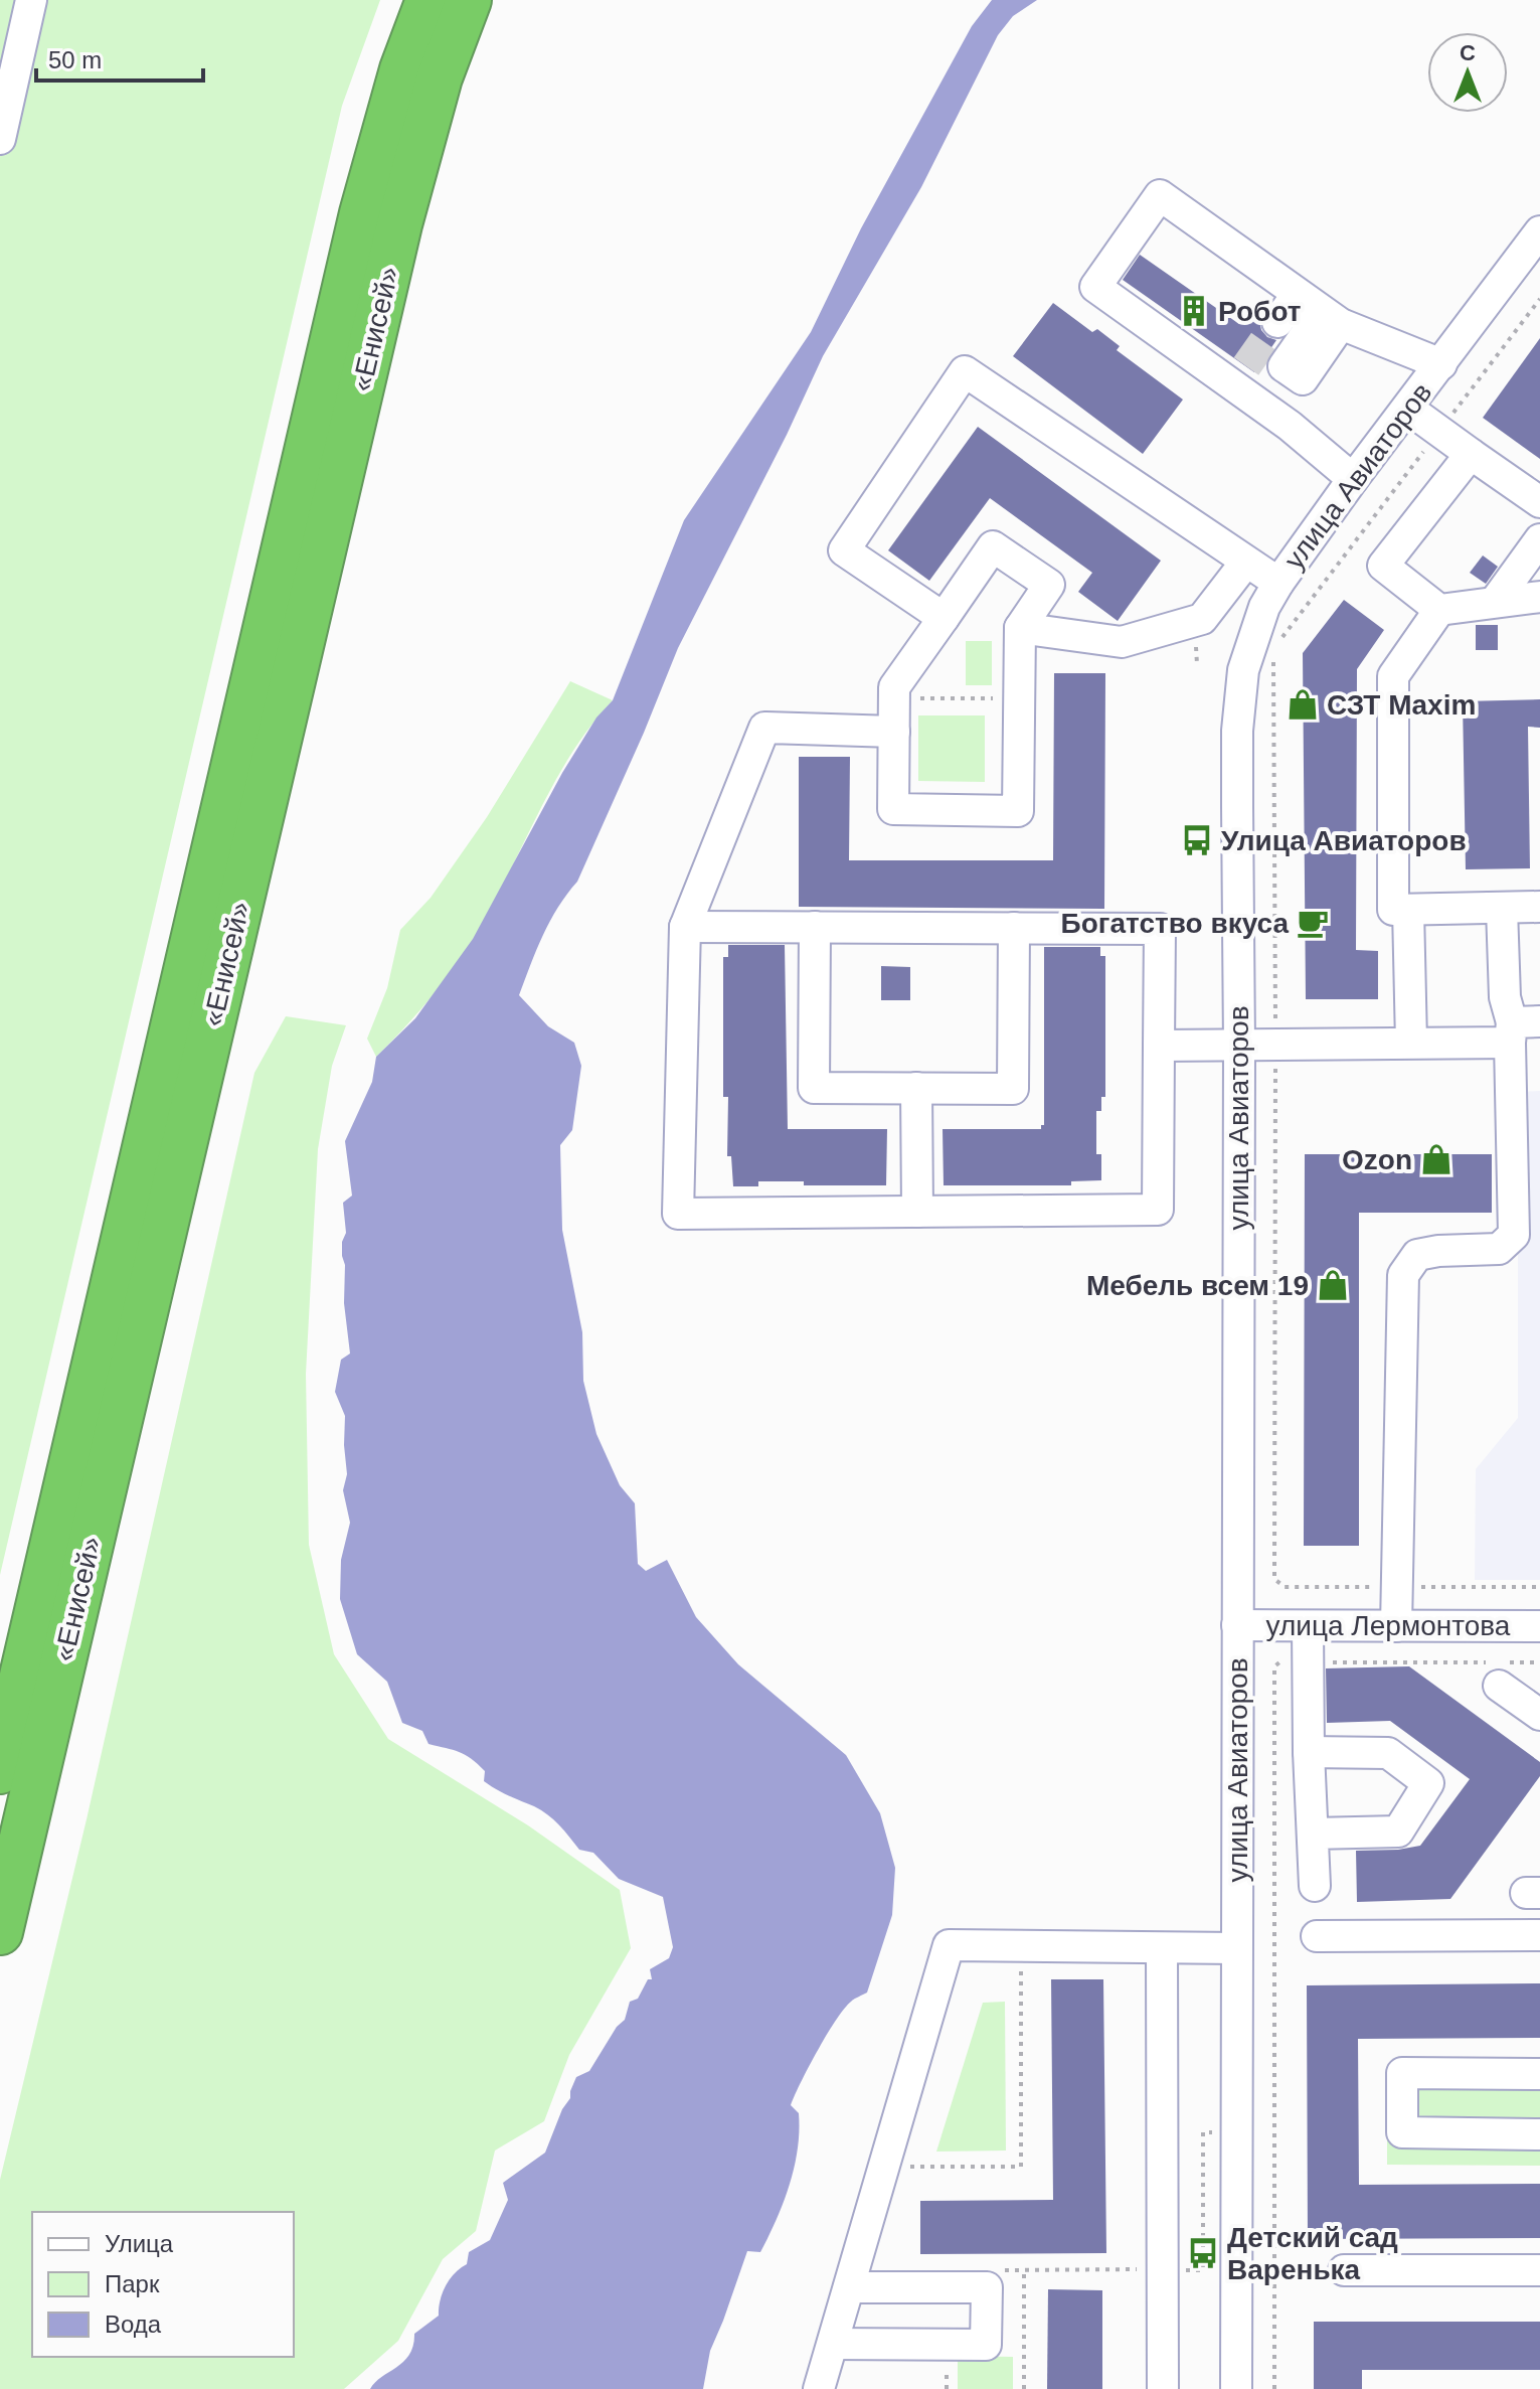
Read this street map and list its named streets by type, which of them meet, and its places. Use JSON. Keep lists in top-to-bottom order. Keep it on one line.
{"streets":{"highway":["«Енисей»"],"street":["улица Авиаторов","улица Лермонтова"]},"crossings":[["улица Авиаторов","улица Лермонтова"]],"places":{"building":["Робот"],"shop":["СЗТ Maxim","Ozon","Мебель всем 19"],"bus stop":["Улица Авиаторов","Детский сад Варенька"],"cafe":["Богатство вкуса"]},"legend":["Улица","Парк","Вода"],"scale_bar":"50 m","north":"top"}
